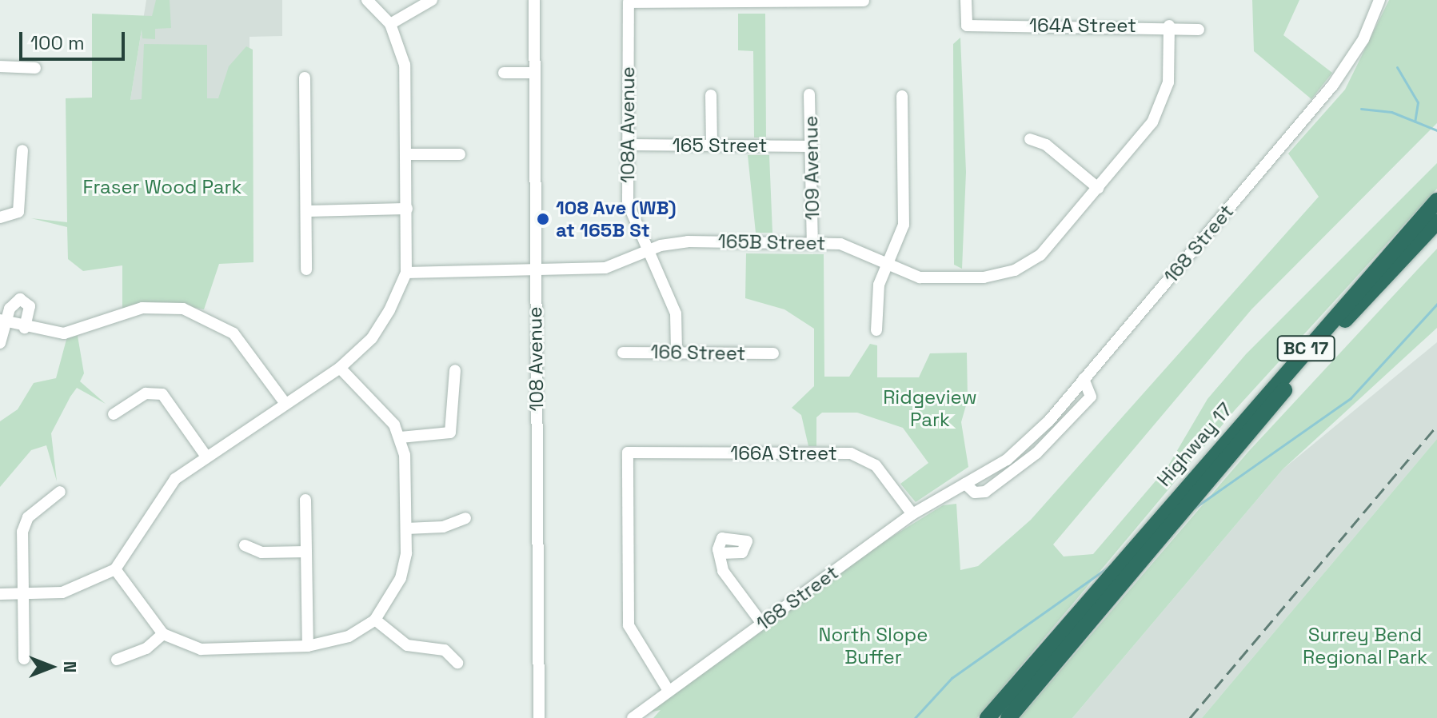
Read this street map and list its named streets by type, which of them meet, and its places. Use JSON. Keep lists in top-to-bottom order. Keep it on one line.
{"streets":{"highway":["BC 17","Highway 17"],"street":["164A Street","108A Avenue","165 Street","109 Avenue","165B Street","168 Street","166 Street","108 Avenue","166A Street"]},"crossings":[["164A Street","165B Street"],["108A Avenue","165 Street"],["108A Avenue","165B Street"],["108A Avenue","166 Street"],["165 Street","109 Avenue"],["109 Avenue","165B Street"],["165B Street","108 Avenue"],["168 Street","166A Street"]],"parks":["Fraser Wood Park","Ridgeview Park","North Slope Buffer","Surrey Bend Regional Park"],"places":["108 Ave (WB) at 165B St"],"scale_bar":"100 m","north":"right"}
